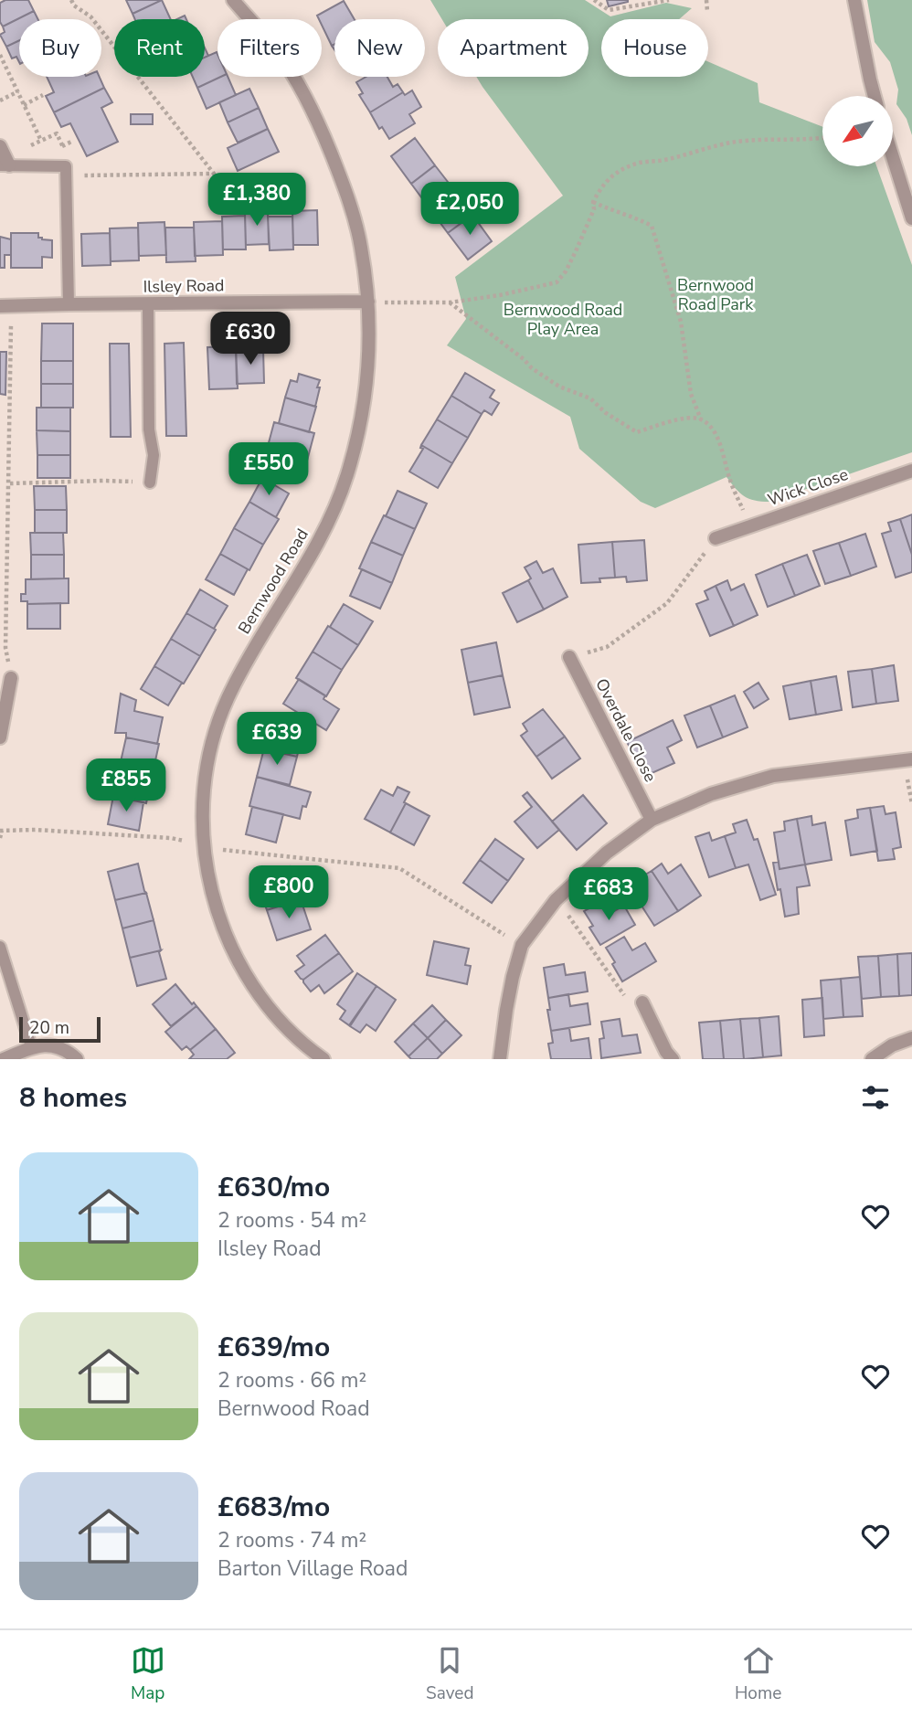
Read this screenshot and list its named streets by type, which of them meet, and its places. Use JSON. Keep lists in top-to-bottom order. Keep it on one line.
{"streets":{"street":["Ilsley Road","Wick Close","Bernwood Road","Overdale Close"]},"crossings":[["Ilsley Road","Bernwood Road"]],"parks":["Bernwood Road Park","Bernwood Road Play Area"],"scale_bar":"20 m","north":"bottom left","page":{"chip":["Buy","Rent","Filters","New","Apartment","House"],"price":["£1,380","£2,050","£630","£550","£639","£855","£800","£683"],"scale":"20 m","heading":"8 homes","list":[{"name":"£630/mo","note":"2 rooms · 54 m² · Ilsley Road"},{"name":"£639/mo","note":"2 rooms · 66 m² · Bernwood Road"},{"name":"£683/mo","note":"2 rooms · 74 m² · Barton Village Road"}],"tabs":["Map","Saved","Home"]}}
